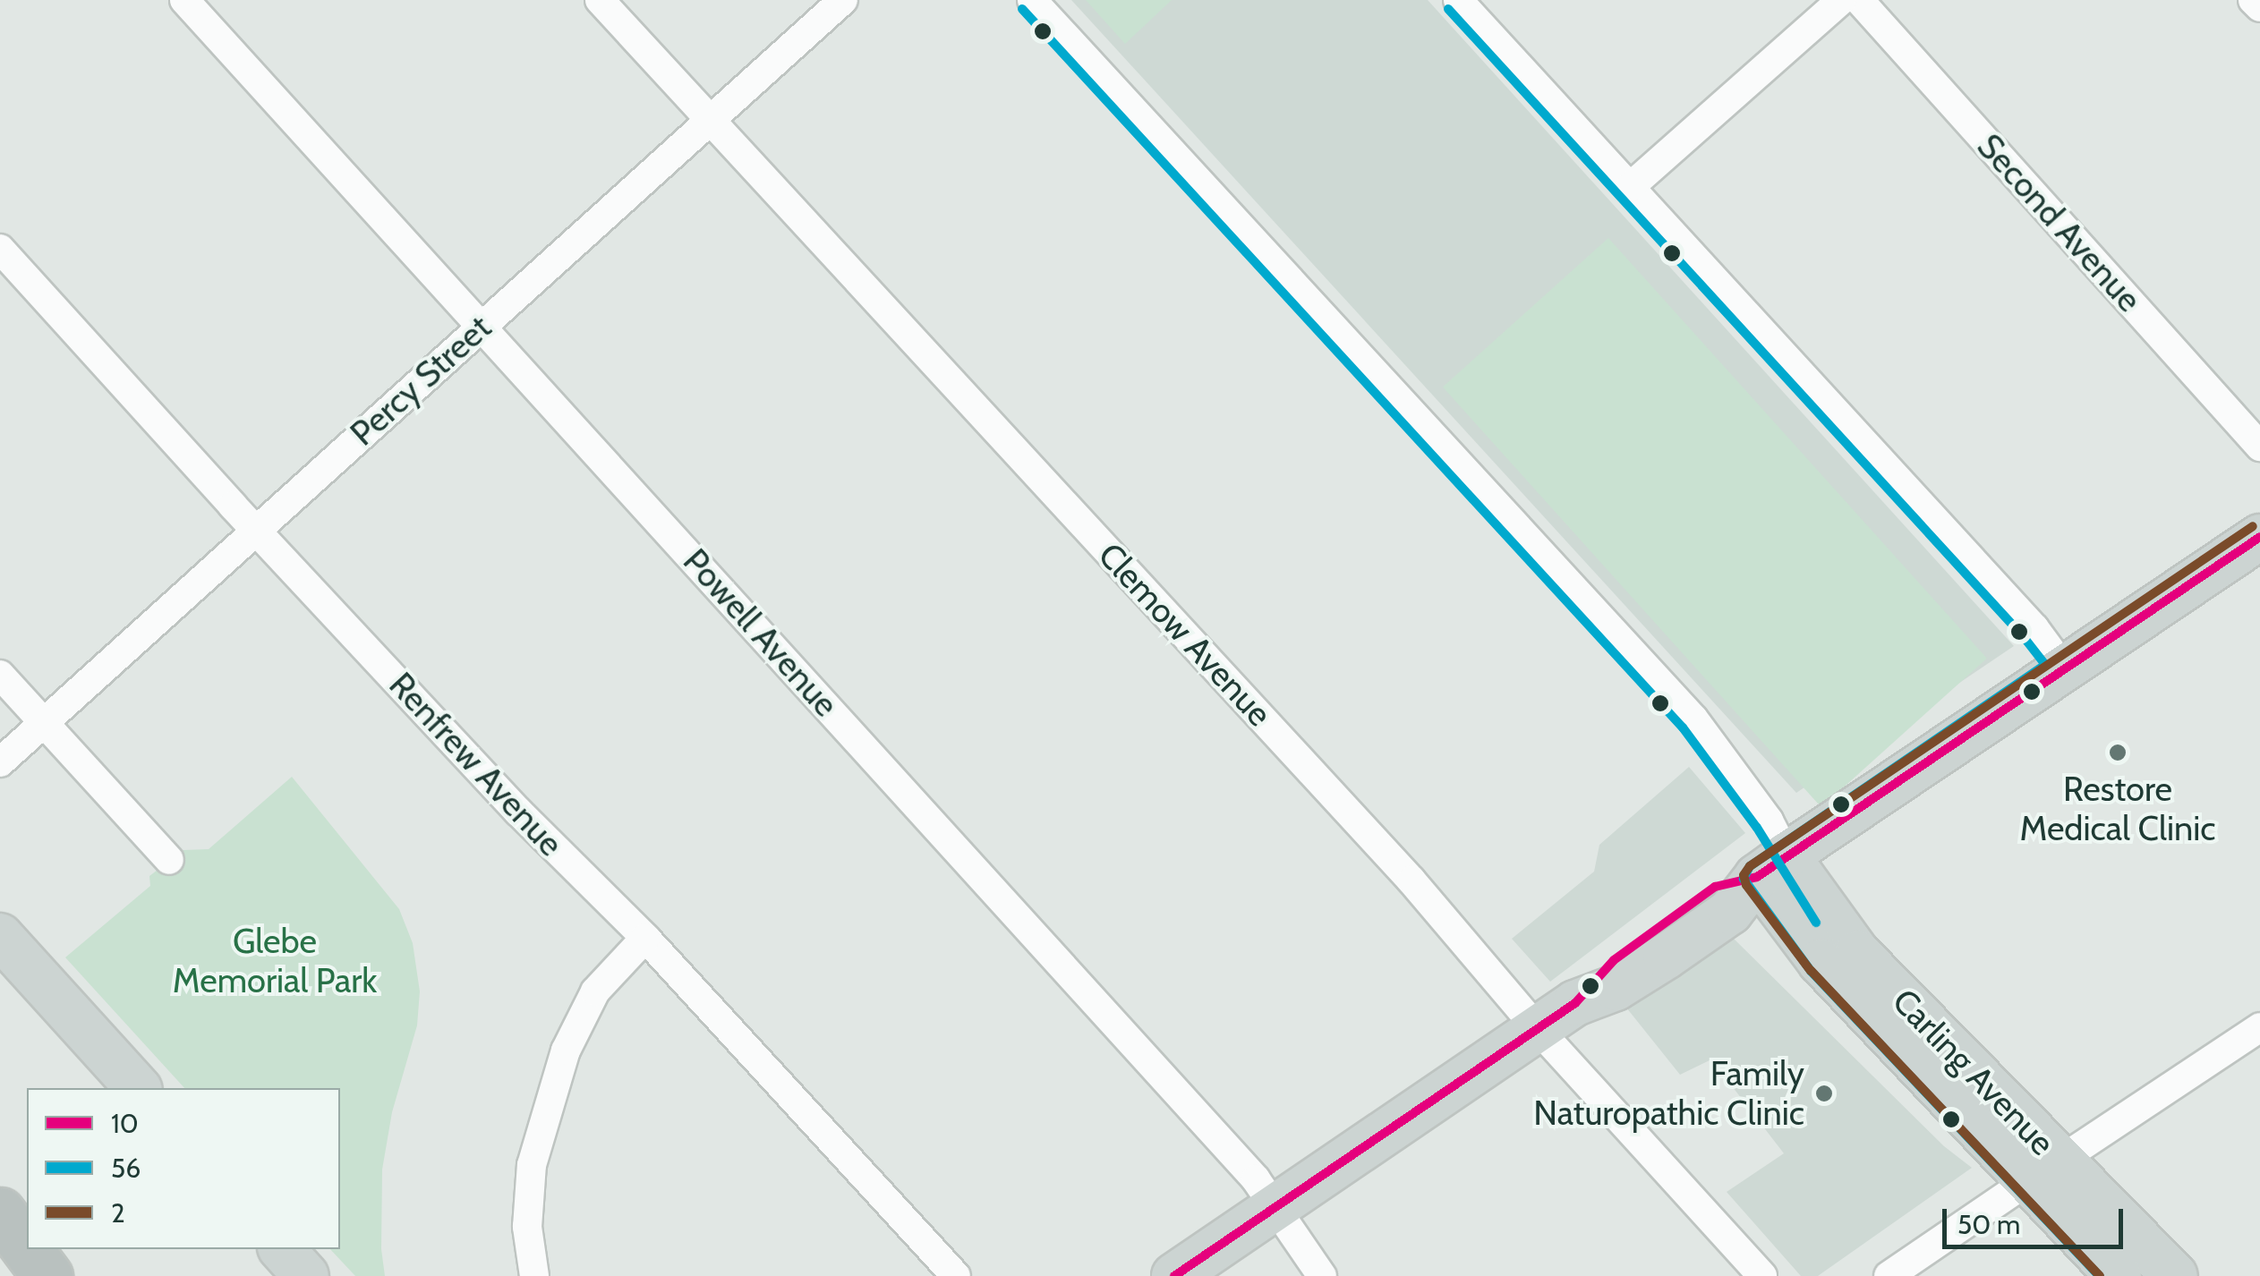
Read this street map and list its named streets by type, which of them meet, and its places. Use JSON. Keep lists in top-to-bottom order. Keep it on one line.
{"streets":{"main road":["Carling Avenue"],"street":["Second Avenue","Percy Street","Powell Avenue","Clemow Avenue","Renfrew Avenue"]},"crossings":[["Percy Street","Powell Avenue"],["Percy Street","Clemow Avenue"],["Percy Street","Renfrew Avenue"]],"parks":["Glebe Memorial Park"],"places":["Restore Medical Clinic","Family Naturopathic Clinic"],"lines":["transit line 56","transit line 2","transit line 10"],"legend":["10","56","2"],"scale_bar":"50 m"}
